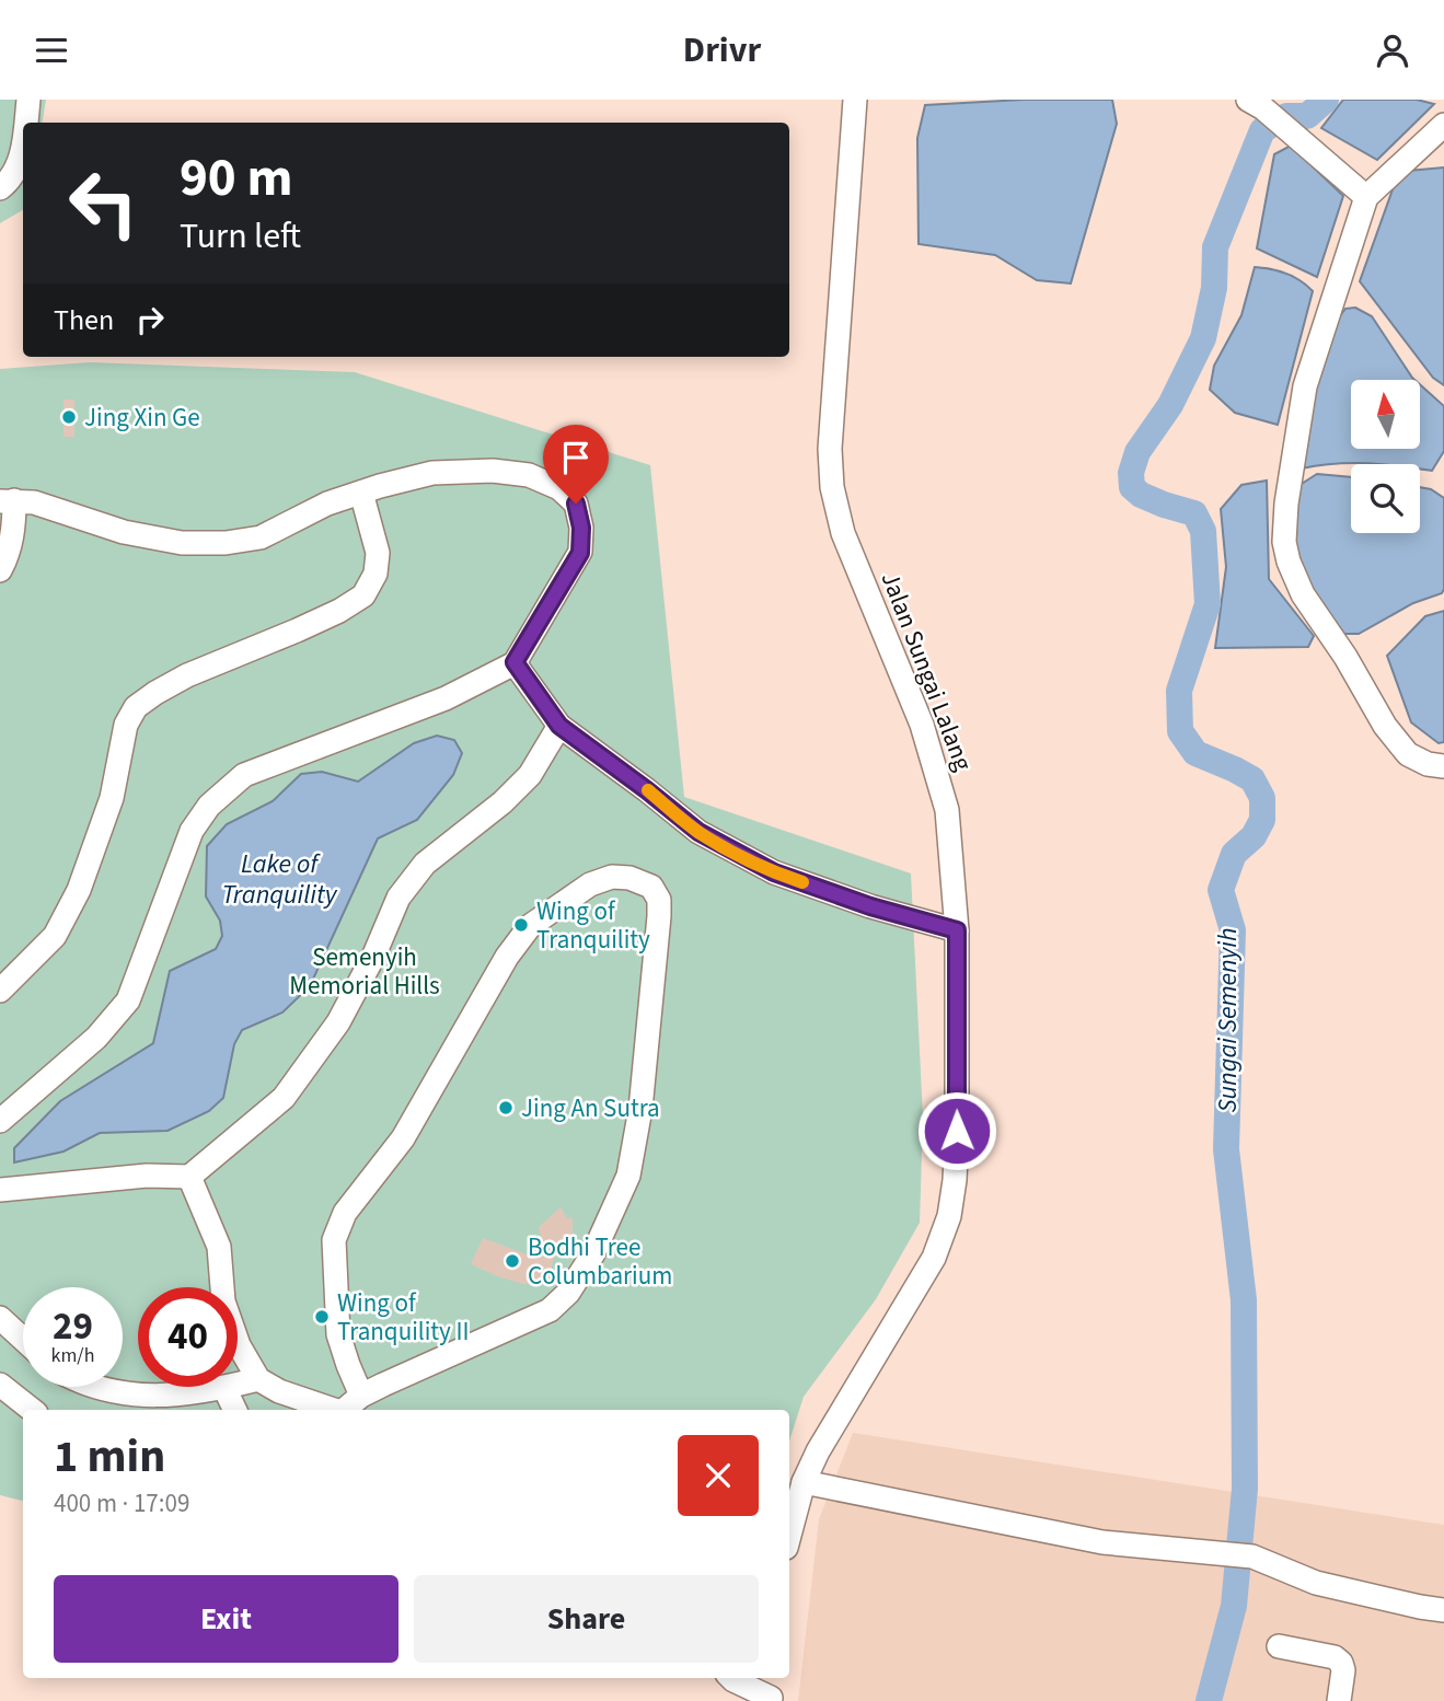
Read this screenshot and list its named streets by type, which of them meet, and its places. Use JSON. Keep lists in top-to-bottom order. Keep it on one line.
{"streets":{"street":["Jalan Sungai Lalang"]},"water":["Lake of Tranquility","Sungai Semenyih"],"parks":["Semenyih Memorial Hills"],"places":["Jing Xin Ge","Wing of Tranquility","Jing An Sutra","Bodhi Tree Columbarium","Wing of Tranquility II"],"north":"top","page":{"header":"Drivr","turn":["90 m","Turn left"],"then":"Then","speed":"29 km/h","limit":"40","heading":["1 min","400 m · 17:09"],"buttons":["Exit","Share"]}}
